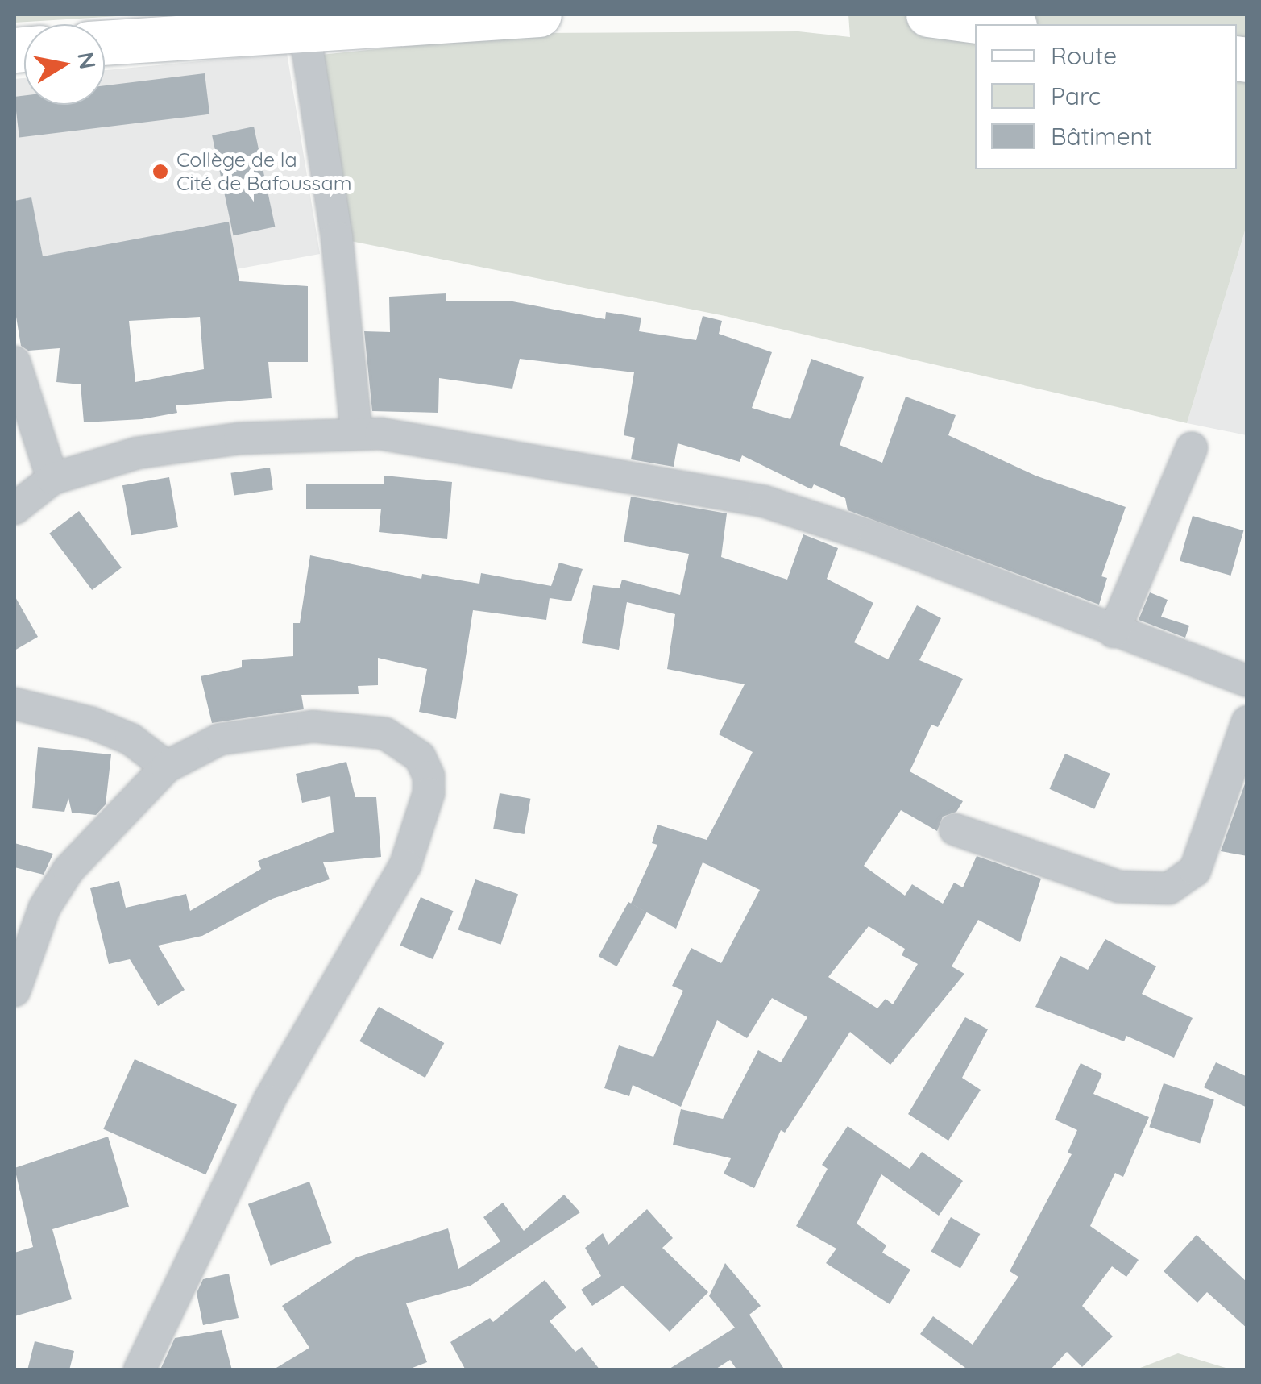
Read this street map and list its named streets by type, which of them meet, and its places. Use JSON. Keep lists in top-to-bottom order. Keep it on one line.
{"places":["Collège de la Cité de Bafoussam"],"legend":["Route","Parc","Bâtiment"],"north":"right"}
